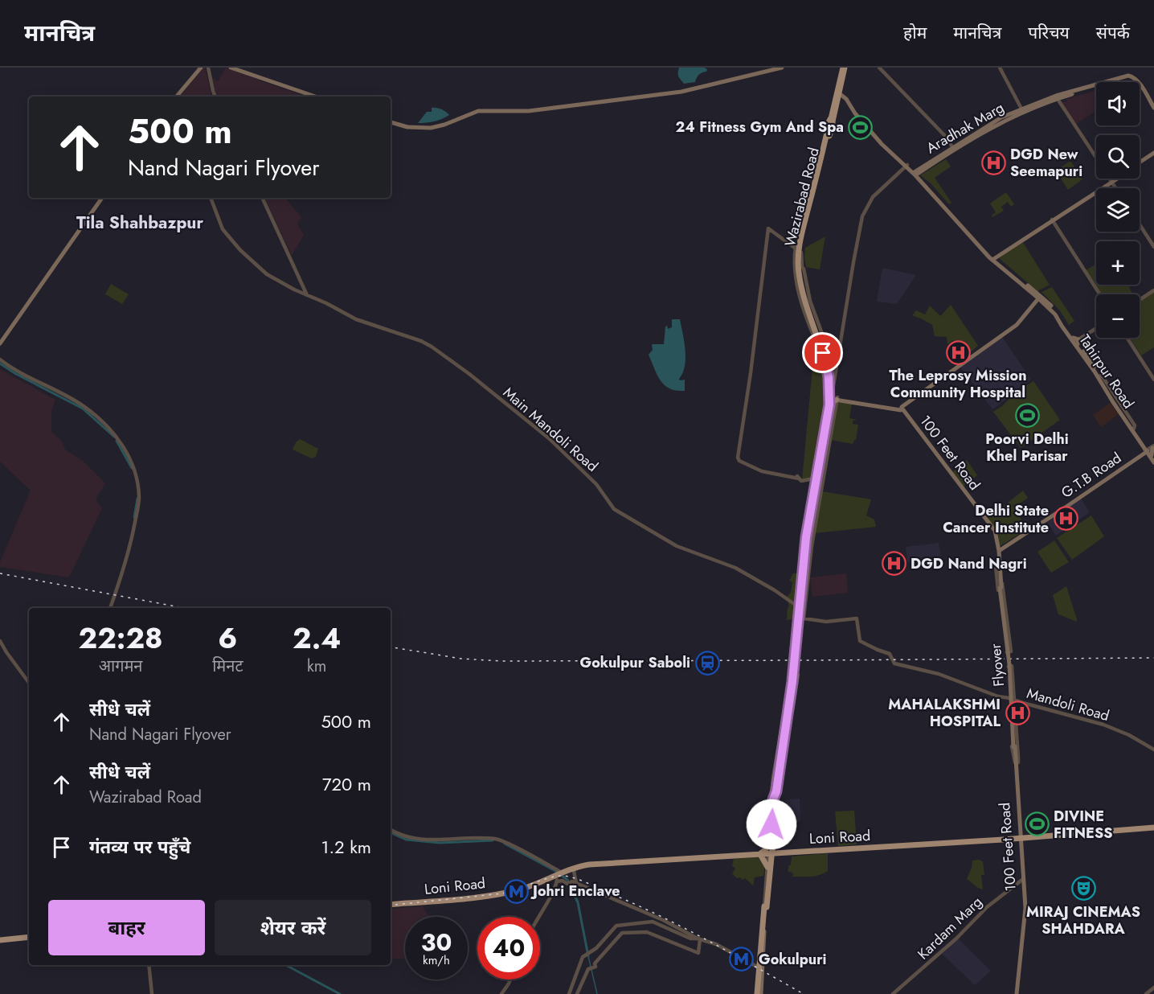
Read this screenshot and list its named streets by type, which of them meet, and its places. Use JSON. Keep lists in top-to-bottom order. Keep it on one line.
{"streets":{"highway":["Wazirabad Road","Loni Road"],"main road":["Aradhak Marg","Tahirpur Road","100 Feet Road","G.T.B Road","Flyover"],"street":["Main Mandoli Road","Mandoli Road","Kardam Marg"]},"crossings":[["Wazirabad Road","Main Mandoli Road"],["Wazirabad Road","Mandoli Road"],["Tahirpur Road","G.T.B Road"],["Main Mandoli Road","Mandoli Road"],["100 Feet Road","G.T.B Road"],["100 Feet Road","Flyover"],["100 Feet Road","Mandoli Road"],["100 Feet Road","Loni Road"],["100 Feet Road","Kardam Marg"]],"districts":["Tila Shahbazpur"],"places":{"sports":["24 Fitness Gym And Spa","Poorvi Delhi Khel Parisar","DIVINE FITNESS"],"hospital":["DGD New Seemapuri","The Leprosy Mission Community Hospital","Delhi State Cancer Institute","DGD Nand Nagri","MAHALAKSHMI HOSPITAL"],"station":["Gokulpur Saboli"],"theatre":["MIRAJ CINEMAS SHAHDARA"],"metro station":["Johri Enclave","Gokulpuri"]},"page":{"header":"मानचित्र","nav":["होम","मानचित्र","परिचय","संपर्क"],"map_buttons":["+","−"],"turn":["500 m","Nand Nagari Flyover"],"eta":["22:28","आगमन","6","मिनट","2.4","km"],"list":[{"name":"सीधे चलें","note":"Nand Nagari Flyover","value":"500 m"},{"name":"सीधे चलें","note":"Wazirabad Road","value":"720 m"},{"name":"गंतव्य पर पहुँचे","value":"1.2 km"}],"buttons":["बाहर","शेयर करें"],"speed":"30 km/h","limit":"40"}}
